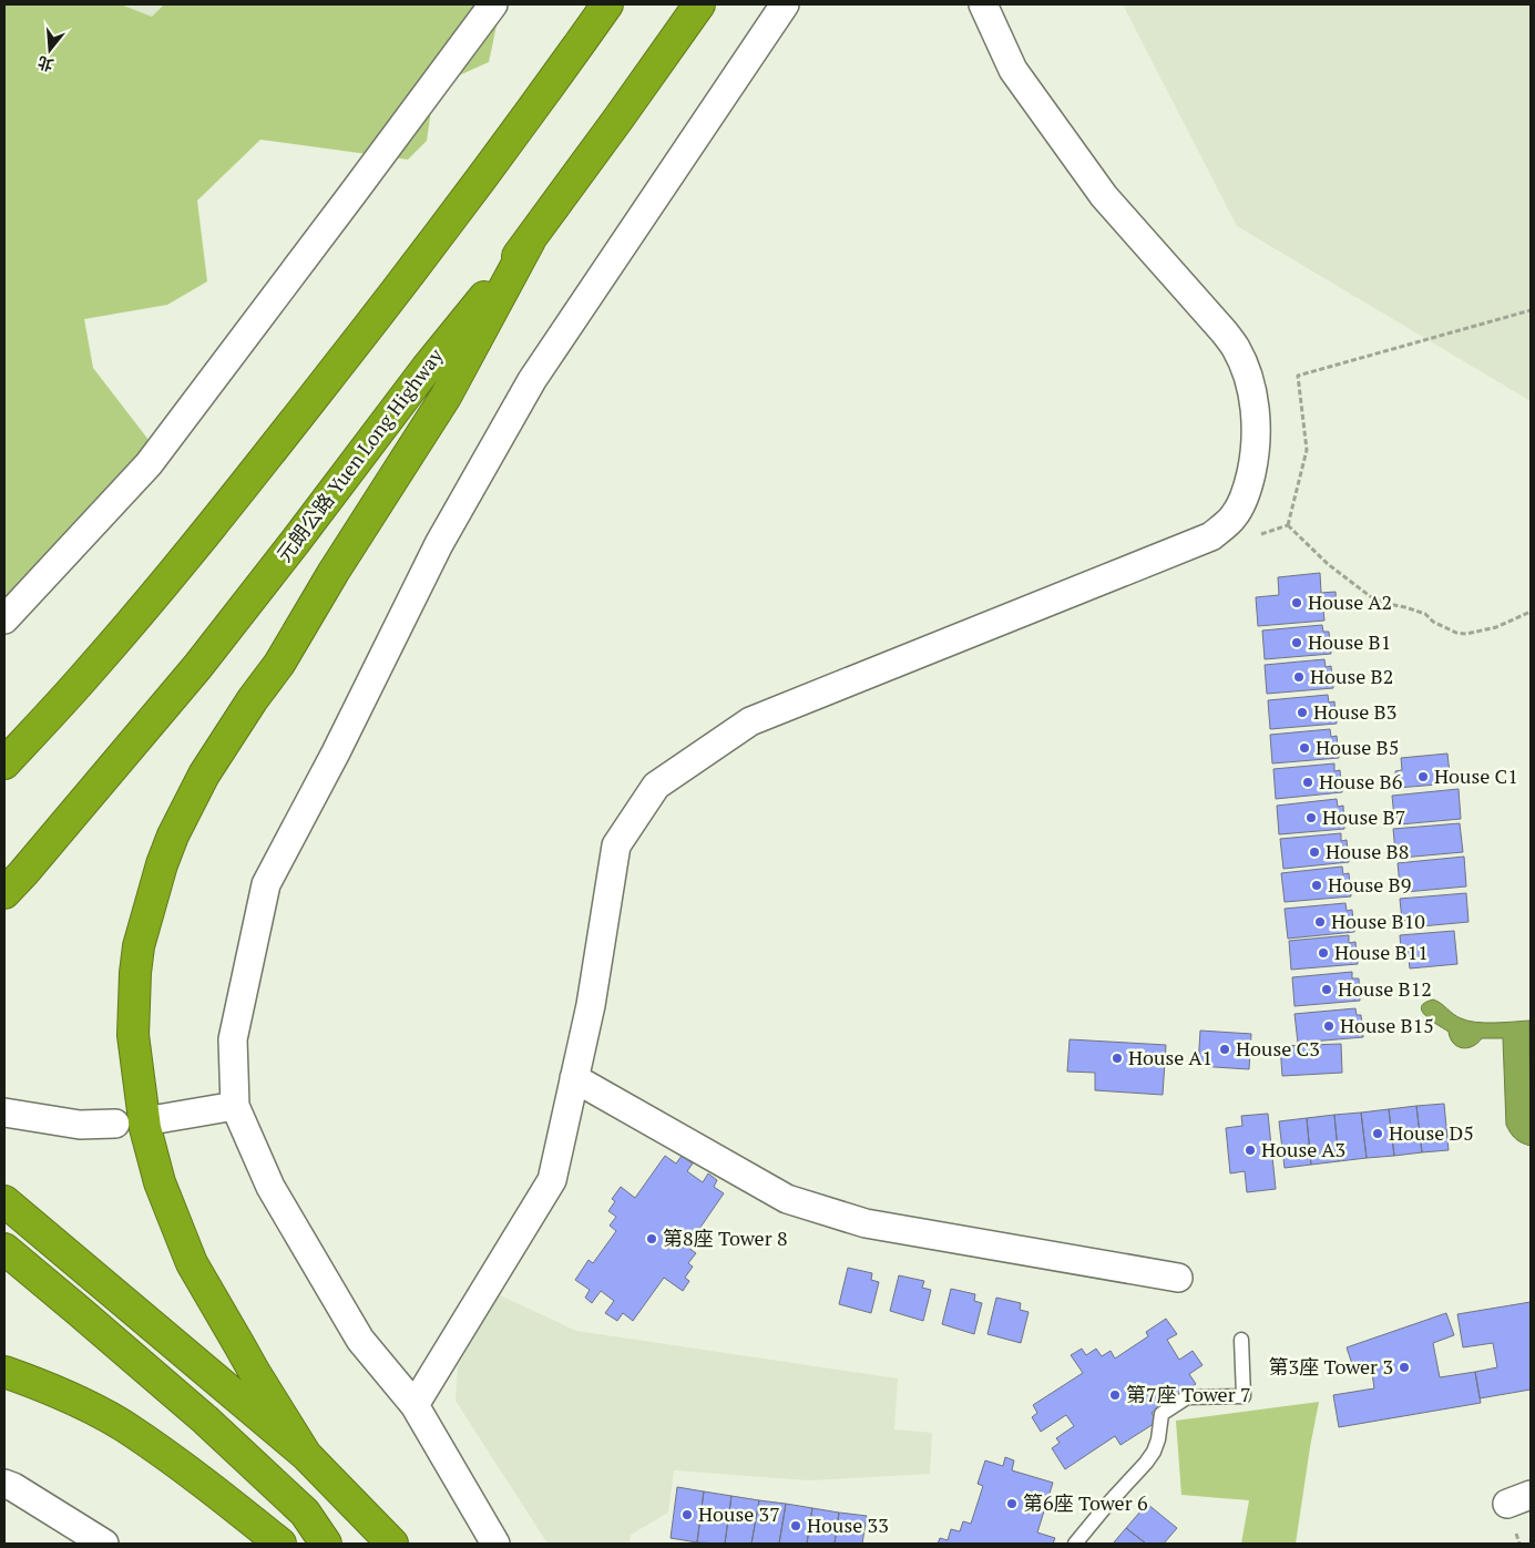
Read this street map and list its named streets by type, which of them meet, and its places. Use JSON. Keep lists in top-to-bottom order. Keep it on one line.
{"streets":{"highway":["元朗公路 Yuen Long Highway"]},"places":["House A2","House B1","House B2","House B3","House B5","House C1","House B6","House B7","House B8","House B9","House B10","House B11","House B12","House B15","House C3","House A1","House D5","House A3","第8座 Tower 8","第3座 Tower 3","第7座 Tower 7","第6座 Tower 6","House 37","House 33"],"north":"bottom"}
